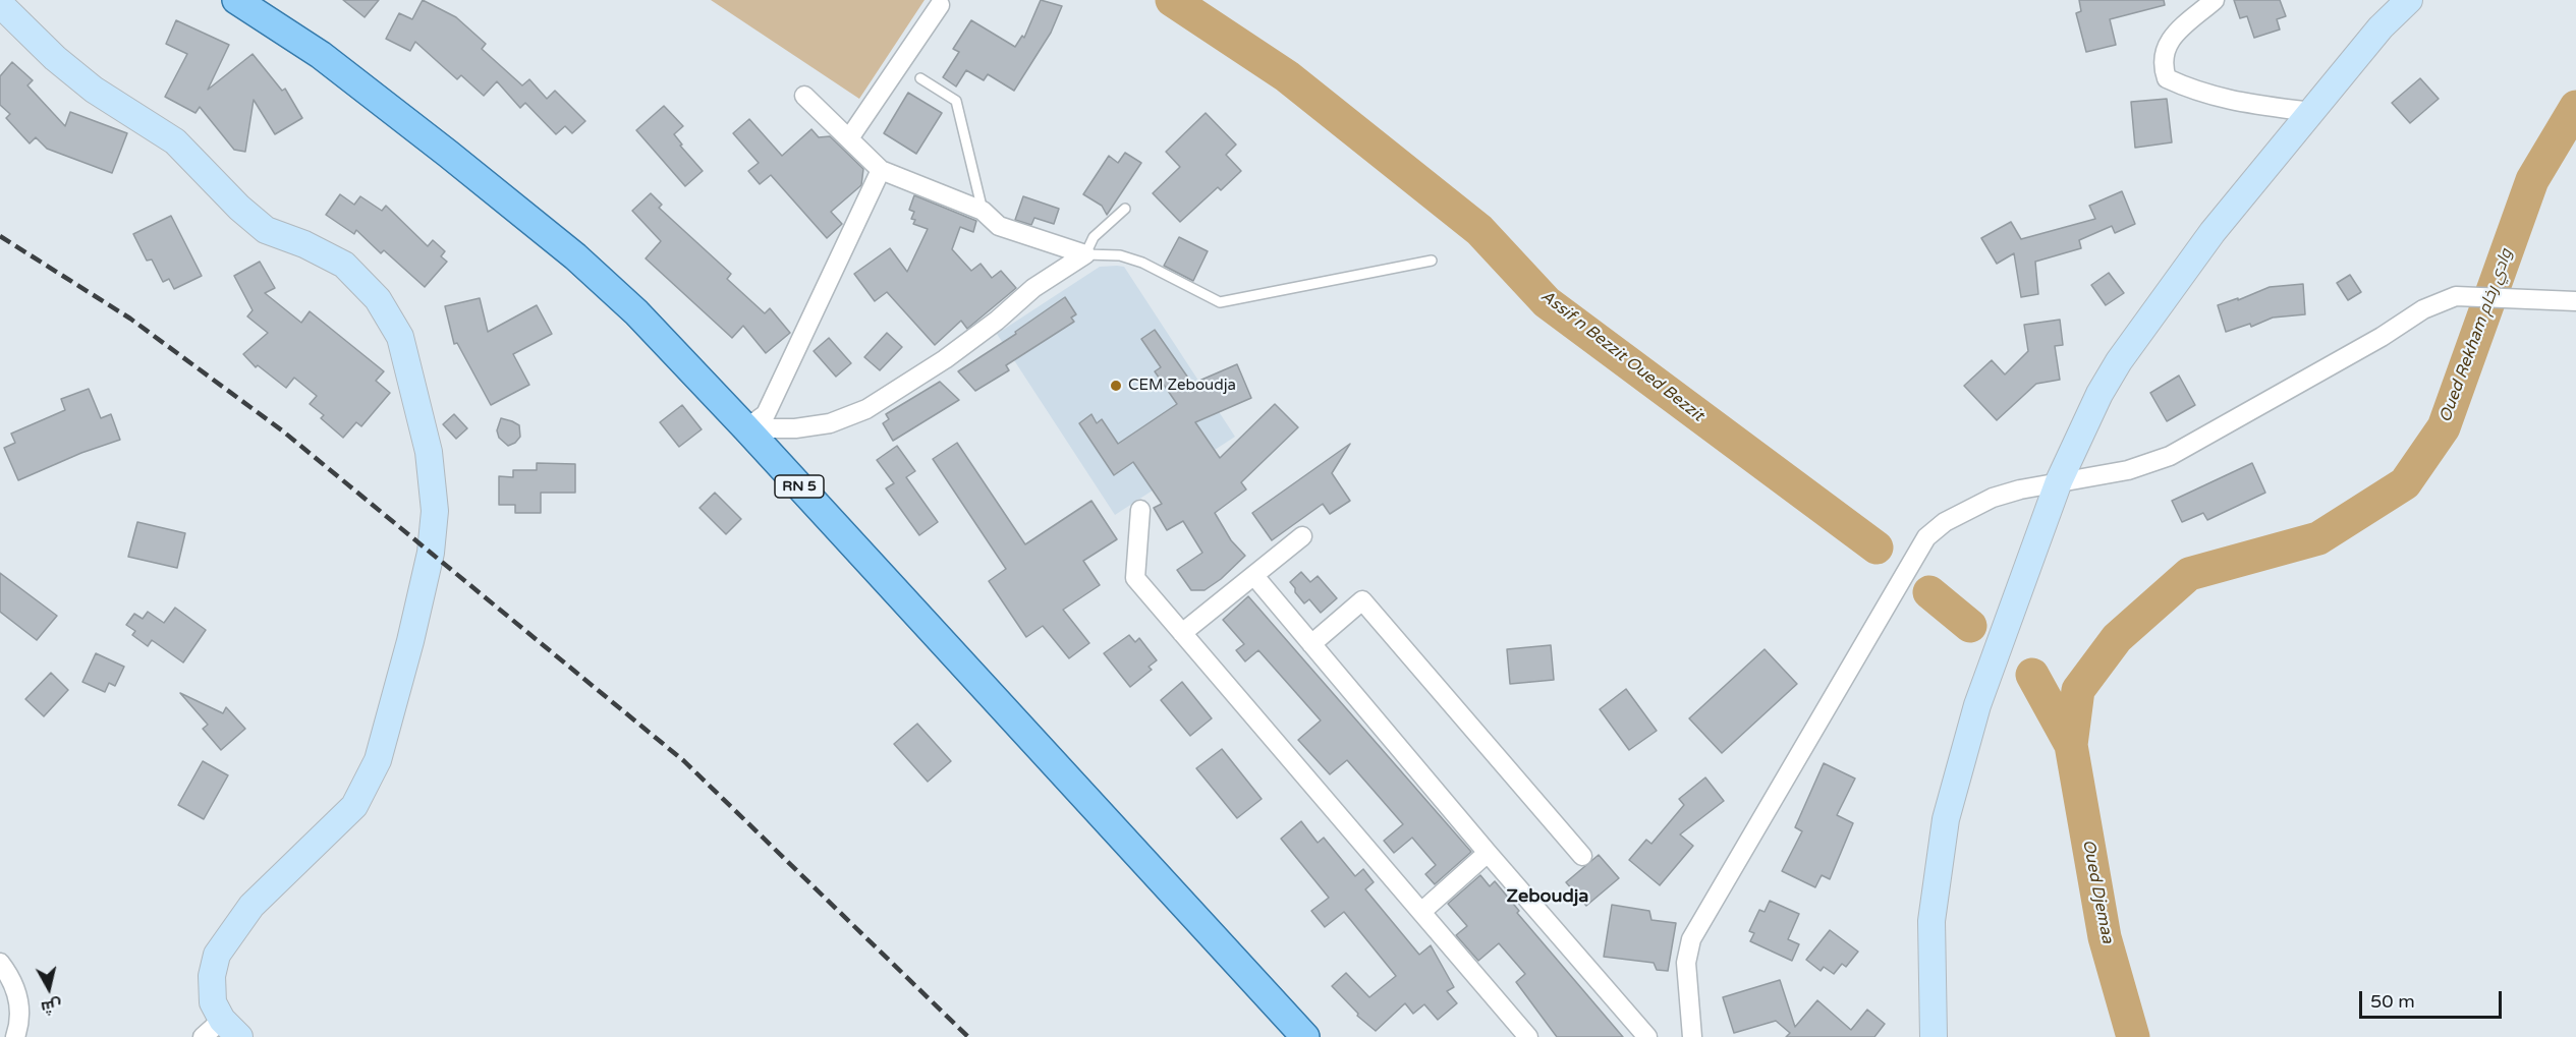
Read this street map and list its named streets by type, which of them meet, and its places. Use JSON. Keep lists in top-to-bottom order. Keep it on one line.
{"streets":{"main road":["RN 5"]},"districts":["Zeboudja"],"water":["Oued Rekham وادي رخام","Assif n Bezzit Oued Bezzit","Oued Djemaa"],"places":["CEM Zeboudja"],"scale_bar":"50 m","north":"bottom"}
